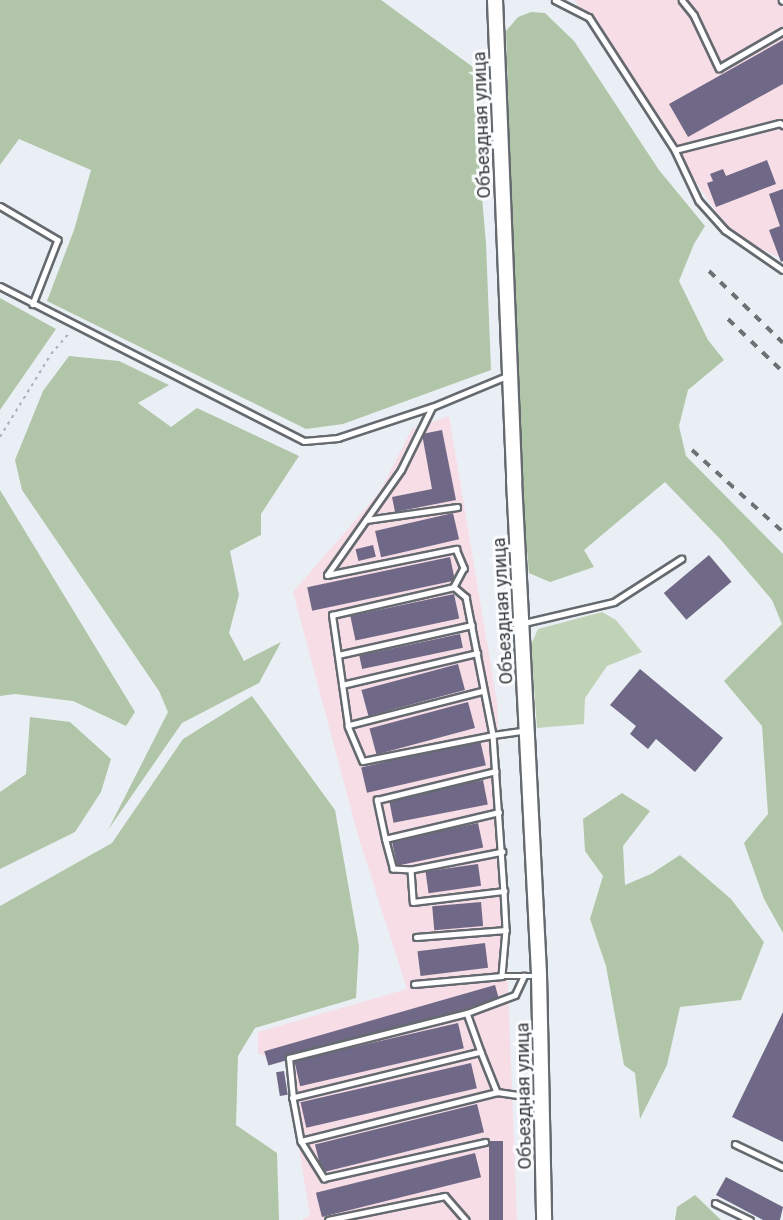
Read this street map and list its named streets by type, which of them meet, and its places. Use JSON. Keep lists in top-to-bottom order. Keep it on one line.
{"streets":{"main road":["Объездная улица"]}}
